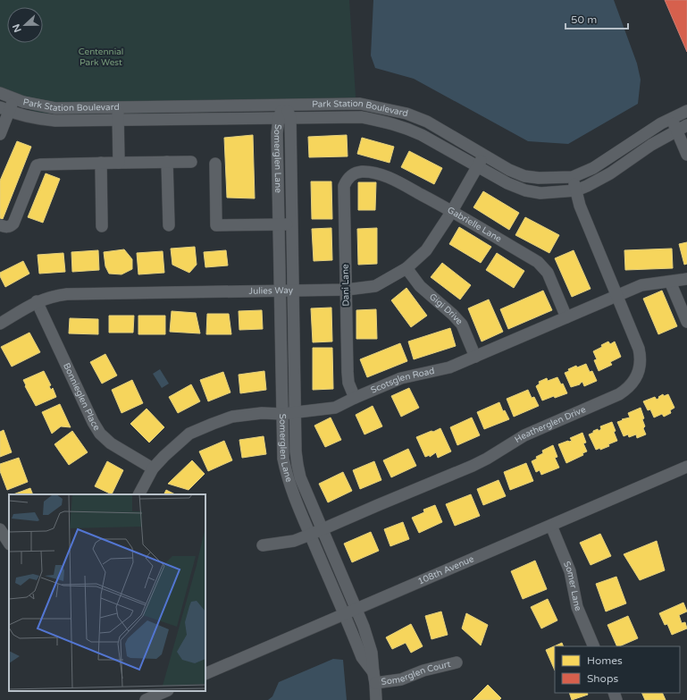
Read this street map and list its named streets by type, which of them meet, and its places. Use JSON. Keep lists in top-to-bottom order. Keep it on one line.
{"streets":{"street":["Park Station Boulevard","Somerglen Lane","Gabrielle Lane","Dani Lane","Julies Way","Gigi Drive","Scotsglen Road","Bonnieglen Place","Heatherglen Drive","108th Avenue","Somer Lane","Somerglen Court"]},"crossings":[["Park Station Boulevard","Somerglen Lane"],["Park Station Boulevard","Julies Way"],["Park Station Boulevard","Heatherglen Drive"],["Somerglen Lane","Julies Way"],["Somerglen Lane","Scotsglen Road"],["Somerglen Lane","Heatherglen Drive"],["Somerglen Lane","108th Avenue"],["Somerglen Lane","Somerglen Court"],["Gabrielle Lane","Dani Lane"],["Gabrielle Lane","Julies Way"],["Gabrielle Lane","Scotsglen Road"],["Dani Lane","Julies Way"],["Dani Lane","Scotsglen Road"],["Julies Way","Gigi Drive"],["Julies Way","Bonnieglen Place"],["Gigi Drive","Scotsglen Road"],["Scotsglen Road","Bonnieglen Place"],["Scotsglen Road","Heatherglen Drive"],["108th Avenue","Somer Lane"]],"parks":["Centennial Park West"],"legend":["Homes","Shops"],"scale_bar":"50 m","north":"left"}
